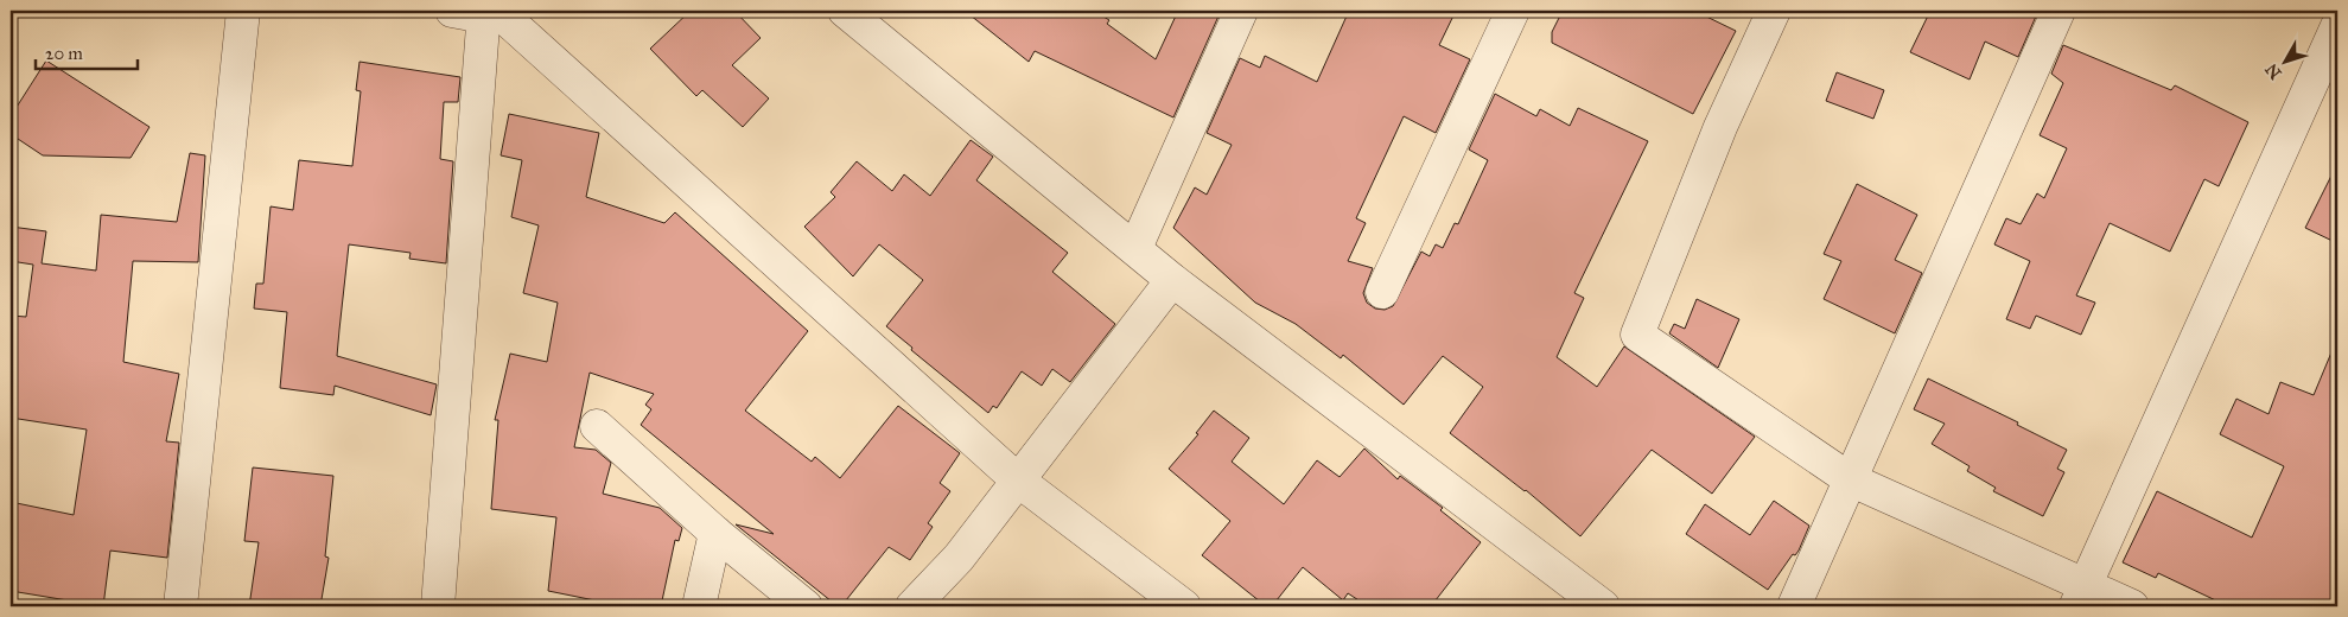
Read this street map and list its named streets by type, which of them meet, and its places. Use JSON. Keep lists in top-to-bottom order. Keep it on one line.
{"scale_bar":"20 m","north":"bottom left"}
